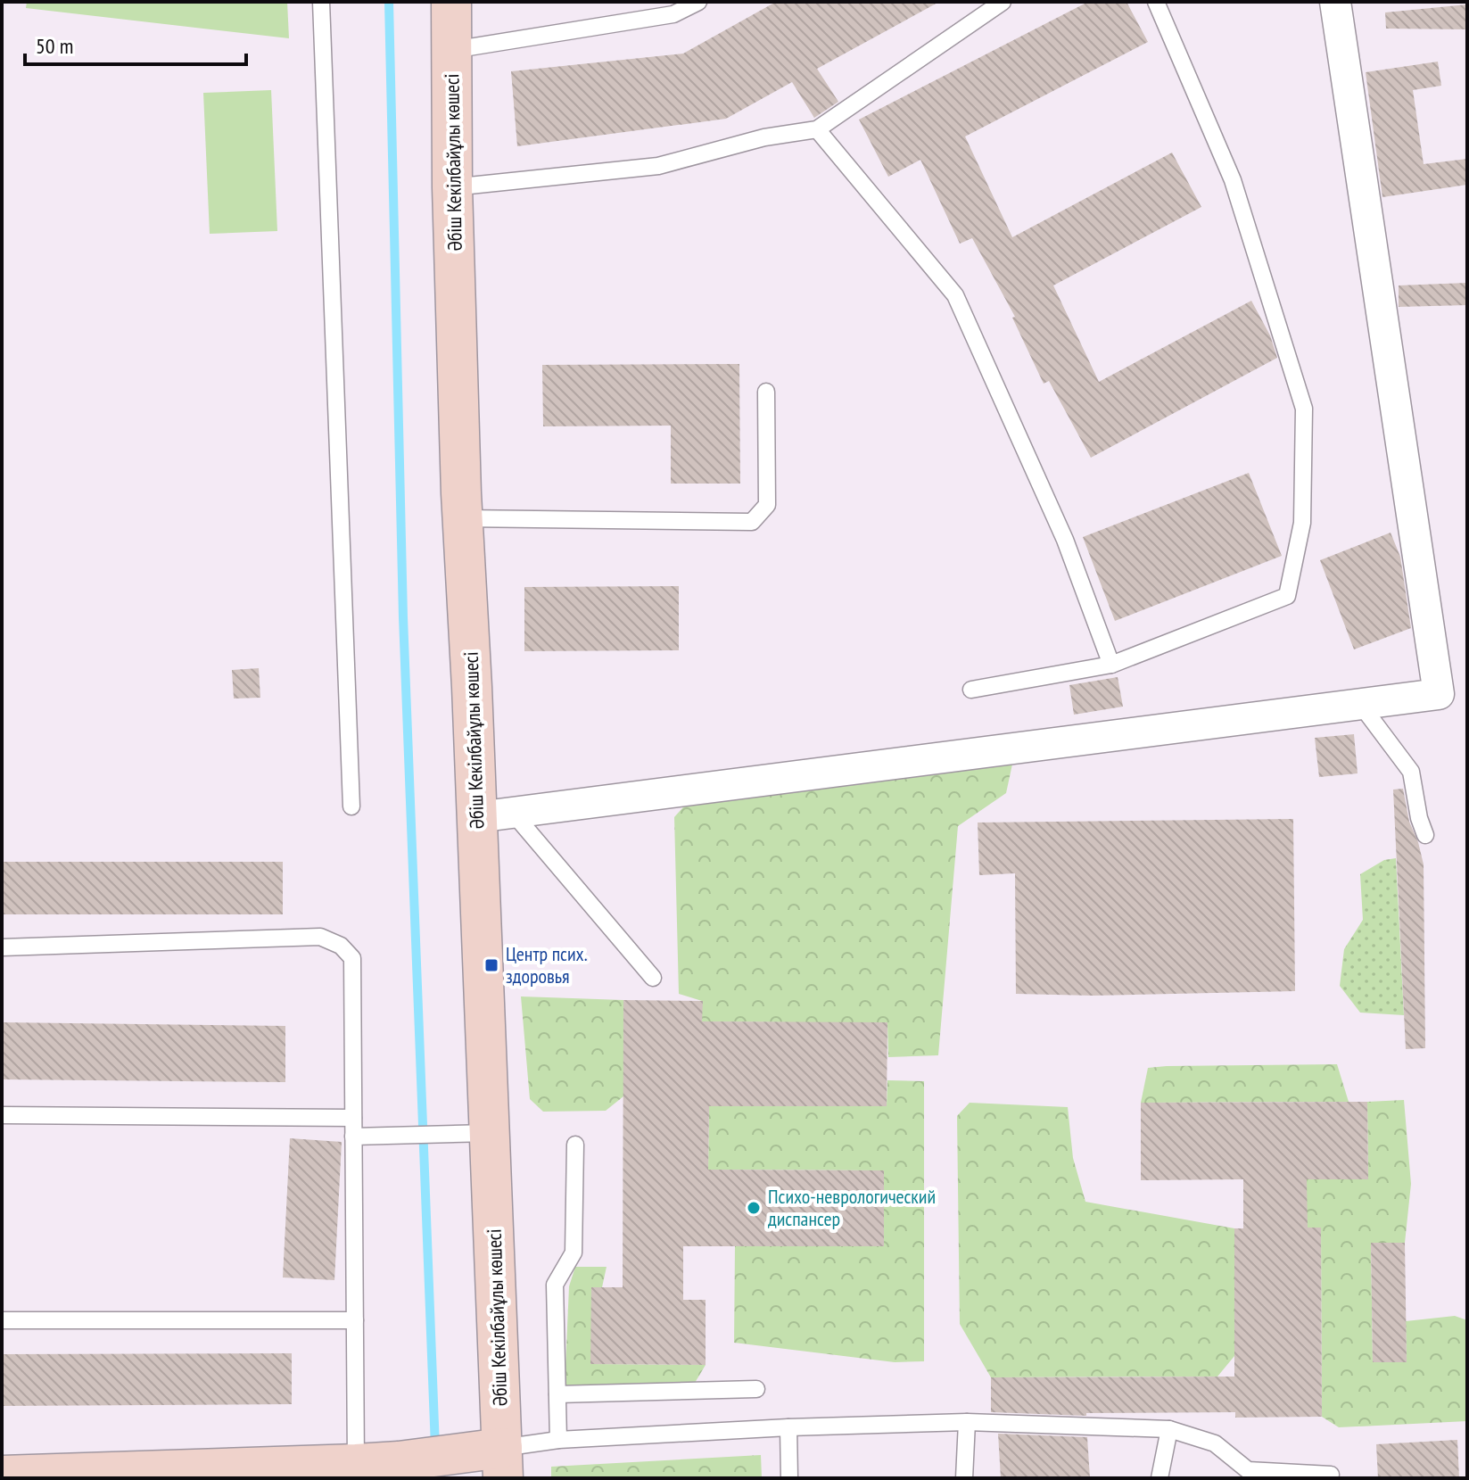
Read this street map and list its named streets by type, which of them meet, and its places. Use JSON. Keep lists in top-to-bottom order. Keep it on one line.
{"streets":{"street":["Әбіш Кекілбайұлы көшесі"]},"places":{"transit":["Центр псих. здоровья"],"other":["Психо-неврологический диспансер"]},"scale_bar":"50 m"}
